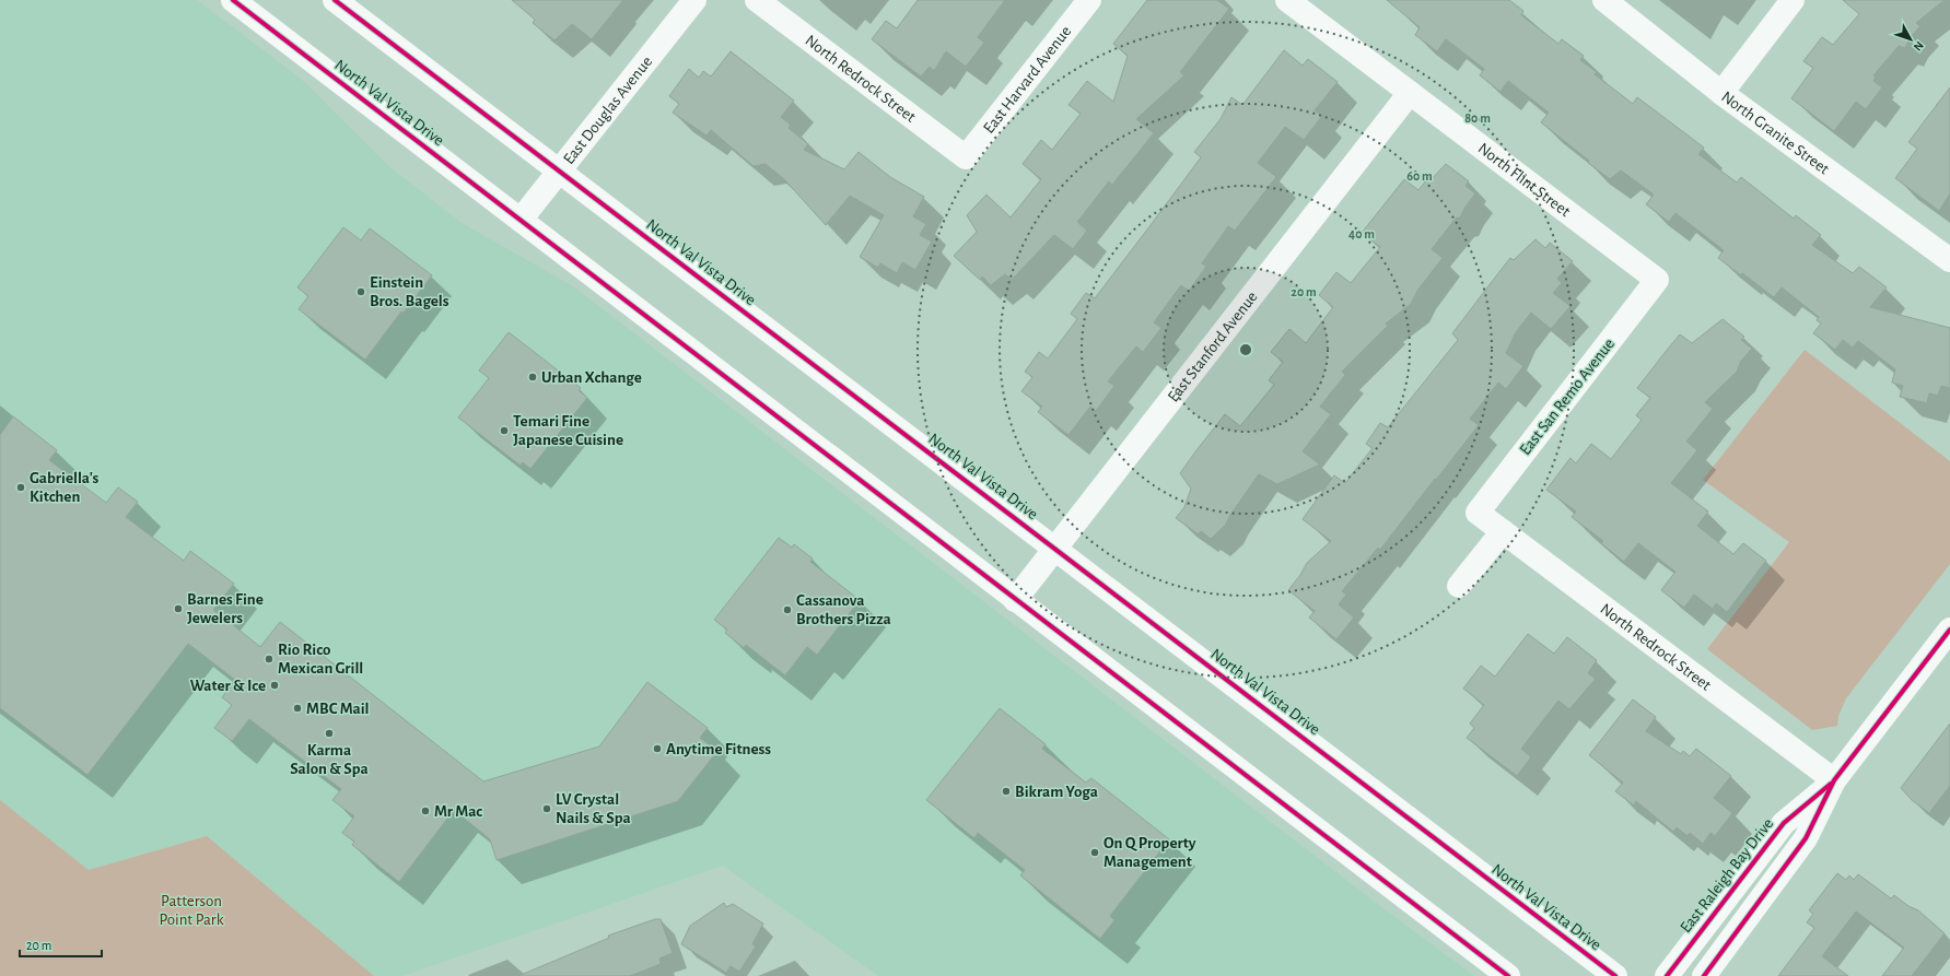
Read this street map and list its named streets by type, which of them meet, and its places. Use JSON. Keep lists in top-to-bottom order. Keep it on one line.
{"streets":{"street":["North Redrock Street","East Harvard Avenue","North Val Vista Drive","East Douglas Avenue","North Granite Street","North Flint Street","East Stanford Avenue","East San Remo Avenue","East Raleigh Bay Drive"]},"crossings":[["North Redrock Street","East Harvard Avenue"],["North Redrock Street","East San Remo Avenue"],["North Redrock Street","East Raleigh Bay Drive"],["North Val Vista Drive","East Douglas Avenue"],["North Val Vista Drive","East Stanford Avenue"],["North Flint Street","East Stanford Avenue"],["North Flint Street","East San Remo Avenue"]],"parks":["Patterson Point Park"],"places":["Einstein Bros. Bagels","Urban Xchange","Temari Fine Japanese Cuisine","Gabriella's Kitchen","Barnes Fine Jewelers","Cassanova Brothers Pizza","Rio Rico Mexican Grill","Water & Ice","MBC Mail","Karma Salon & Spa","Anytime Fitness","Bikram Yoga","LV Crystal Nails & Spa","Mr Mac","On Q Property Management"],"scale_bar":"20 m","north":"bottom right","rings":["80 m","60 m","40 m","20 m"]}
